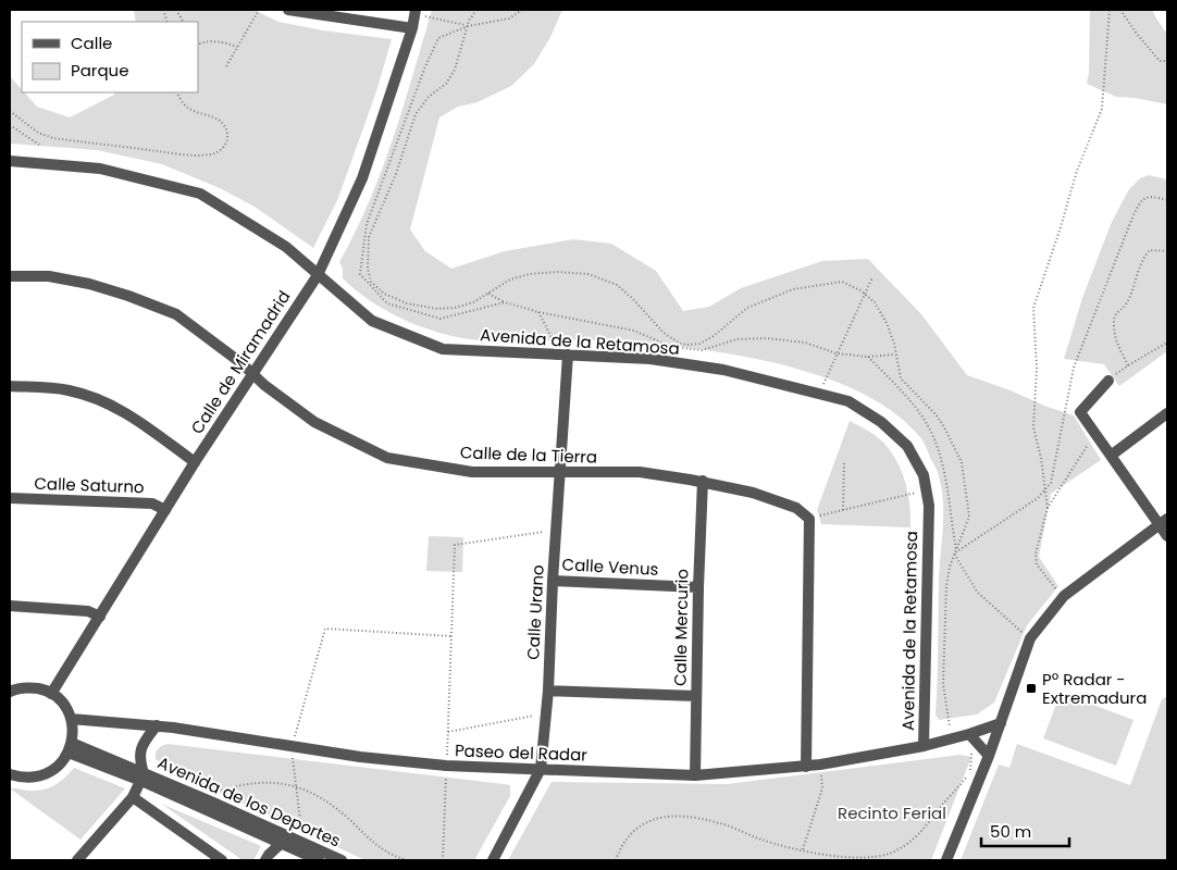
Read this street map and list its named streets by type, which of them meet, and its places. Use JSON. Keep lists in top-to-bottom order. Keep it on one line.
{"streets":{"street":["Avenida de la Retamosa","Calle de Miramadrid","Calle de la Tierra","Calle Saturno","Calle Venus","Calle Urano","Calle Mercurio","Paseo del Radar","Avenida de los Deportes"]},"crossings":[["Avenida de la Retamosa","Calle de Miramadrid"],["Avenida de la Retamosa","Calle Urano"],["Avenida de la Retamosa","Paseo del Radar"],["Calle de Miramadrid","Calle de la Tierra"],["Calle de Miramadrid","Calle Saturno"],["Calle de la Tierra","Calle Urano"],["Calle de la Tierra","Calle Mercurio"],["Calle Venus","Calle Urano"],["Calle Venus","Calle Mercurio"],["Calle Urano","Paseo del Radar"],["Calle Mercurio","Paseo del Radar"]],"parks":["Recinto Ferial"],"places":{"transit":["Pº Radar - Extremadura"]},"legend":["Calle","Parque"],"scale_bar":"50 m"}
